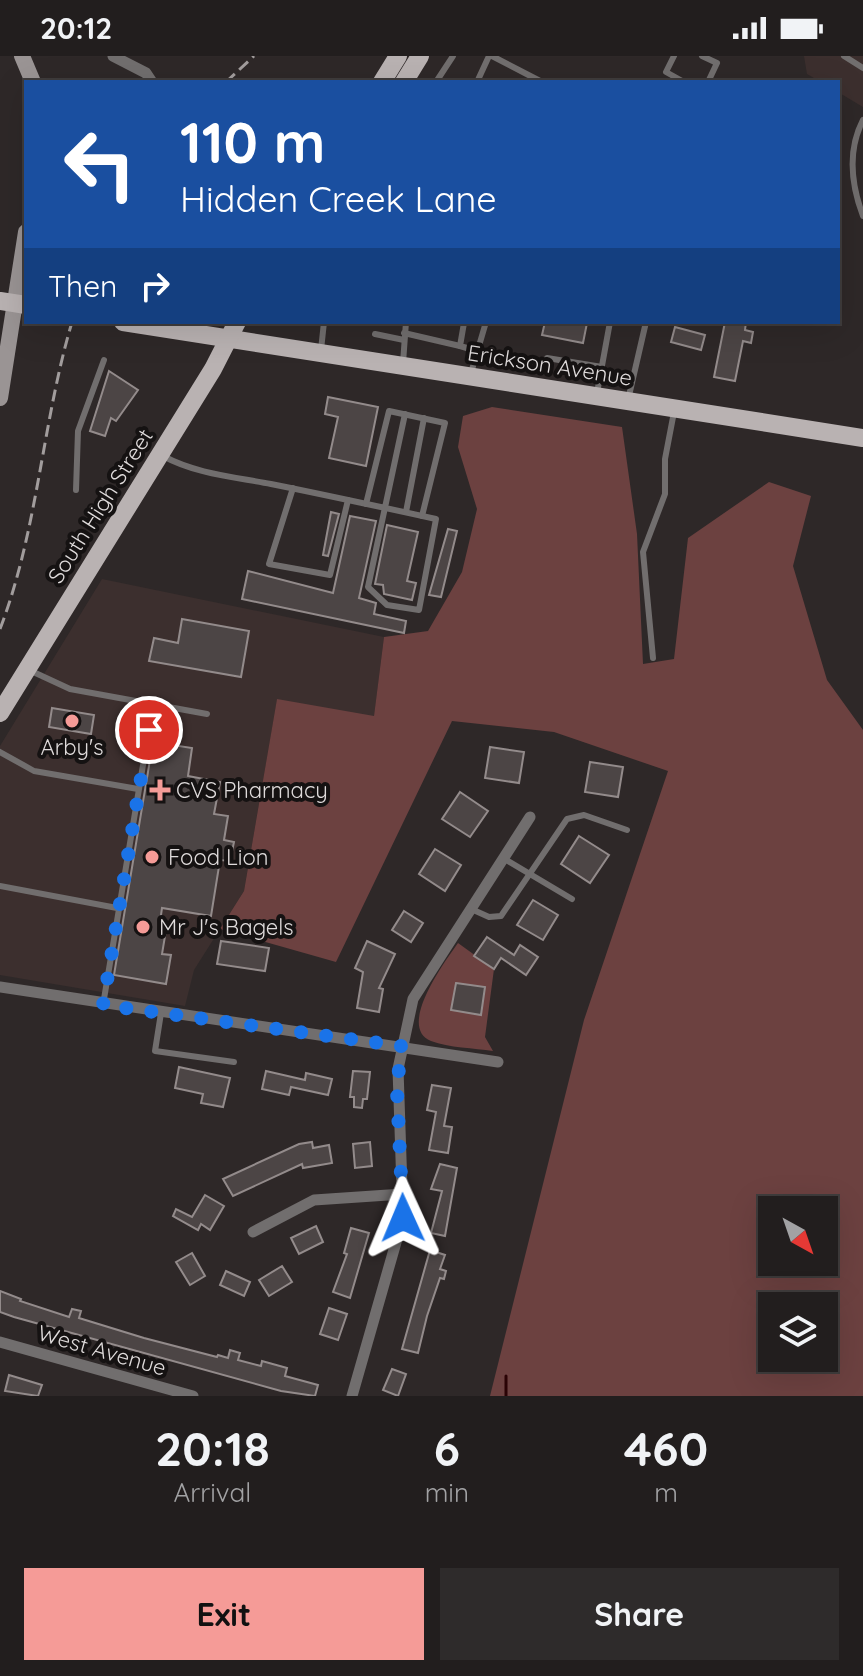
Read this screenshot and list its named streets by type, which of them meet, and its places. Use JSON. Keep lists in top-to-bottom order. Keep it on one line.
{"streets":{"main road":["Erickson Avenue","South High Street"],"street":["West Avenue"]},"crossings":[["Erickson Avenue","South High Street"]],"places":{"other":["Arby's","Food Lion","Mr J's Bagels"],"health":["CVS Pharmacy"]},"north":"bottom right","page":{"status":"20:12","turn":["110 m","Hidden Creek Lane"],"then":"Then","eta":["20:18","Arrival","6","min","460","m"],"buttons":["Exit","Share"]}}
